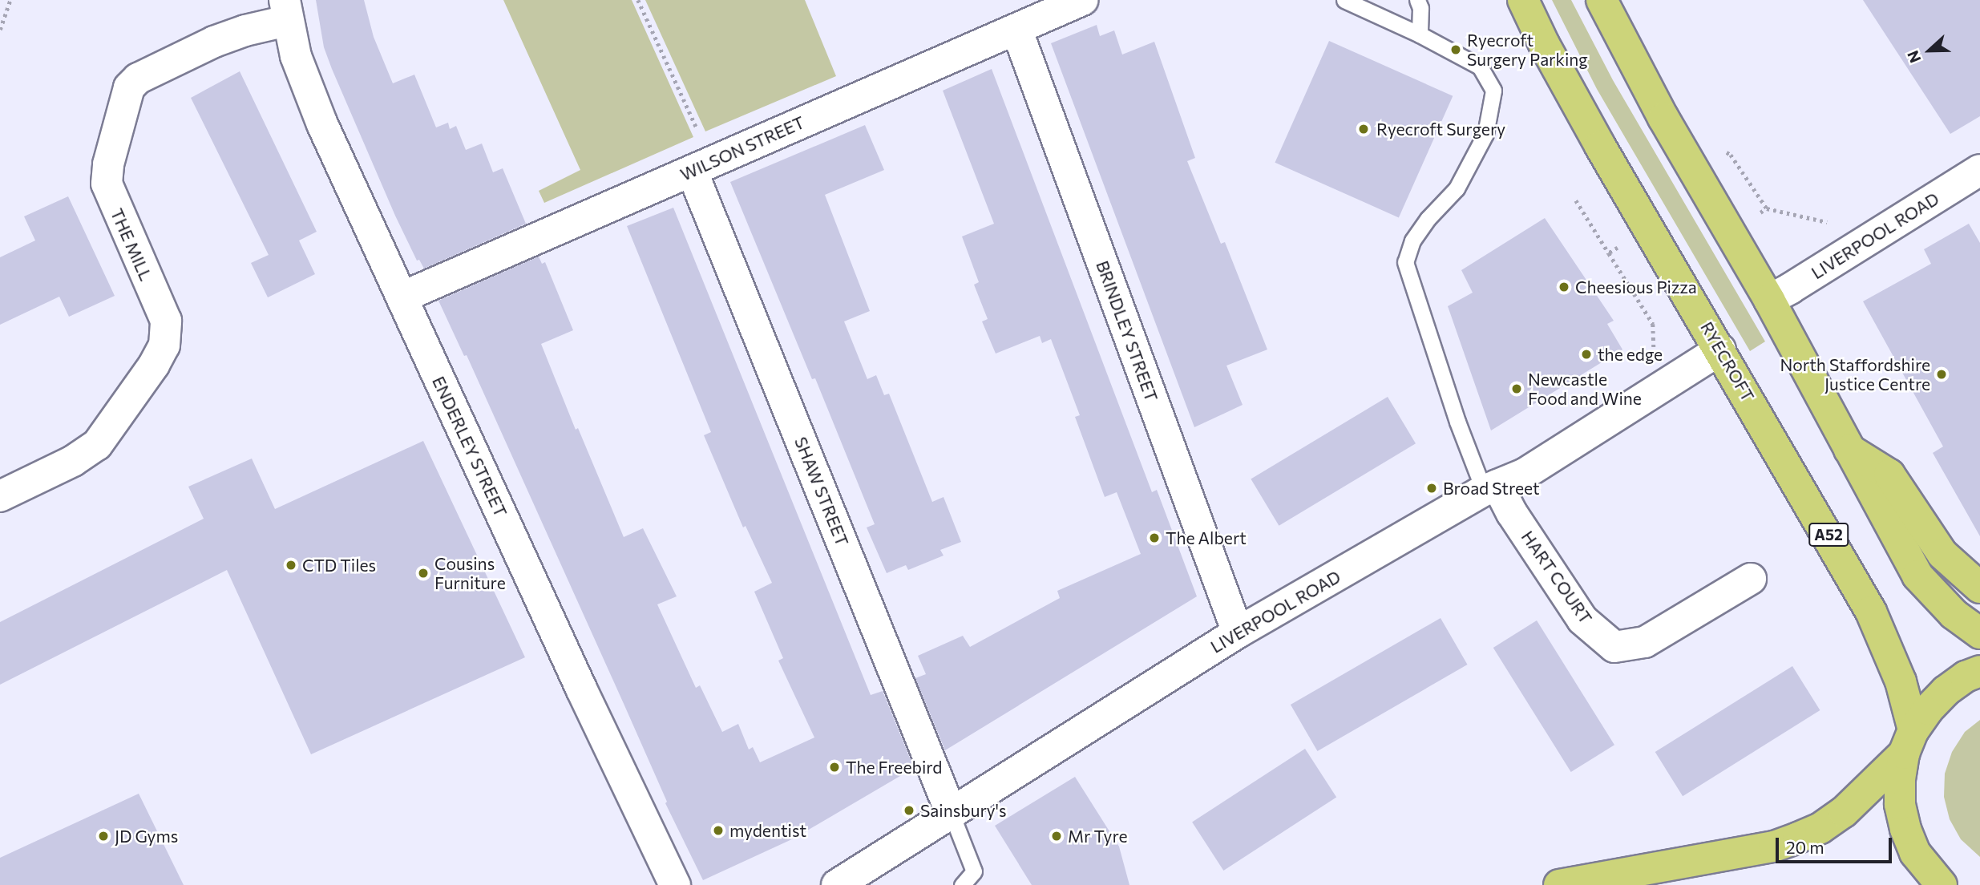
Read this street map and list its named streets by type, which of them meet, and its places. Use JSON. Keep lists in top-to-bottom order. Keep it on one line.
{"streets":{"highway":["RYECROFT","A52"],"street":["WILSON STREET","LIVERPOOL ROAD","THE MILL","BRINDLEY STREET","ENDERLEY STREET","SHAW STREET","HART COURT"]},"crossings":[["WILSON STREET","BRINDLEY STREET"],["WILSON STREET","ENDERLEY STREET"],["WILSON STREET","SHAW STREET"],["LIVERPOOL ROAD","BRINDLEY STREET"],["LIVERPOOL ROAD","RYECROFT"],["LIVERPOOL ROAD","SHAW STREET"],["LIVERPOOL ROAD","HART COURT"],["THE MILL","ENDERLEY STREET"]],"places":["Ryecroft Surgery Parking","Ryecroft Surgery","Cheesious Pizza","the edge","North Staffordshire Justice Centre","Newcastle Food and Wine","Broad Street","The Albert","CTD Tiles","Cousins Furniture","The Freebird","Sainsbury's","mydentist","JD Gyms","Mr Tyre"],"scale_bar":"20 m","north":"left"}
